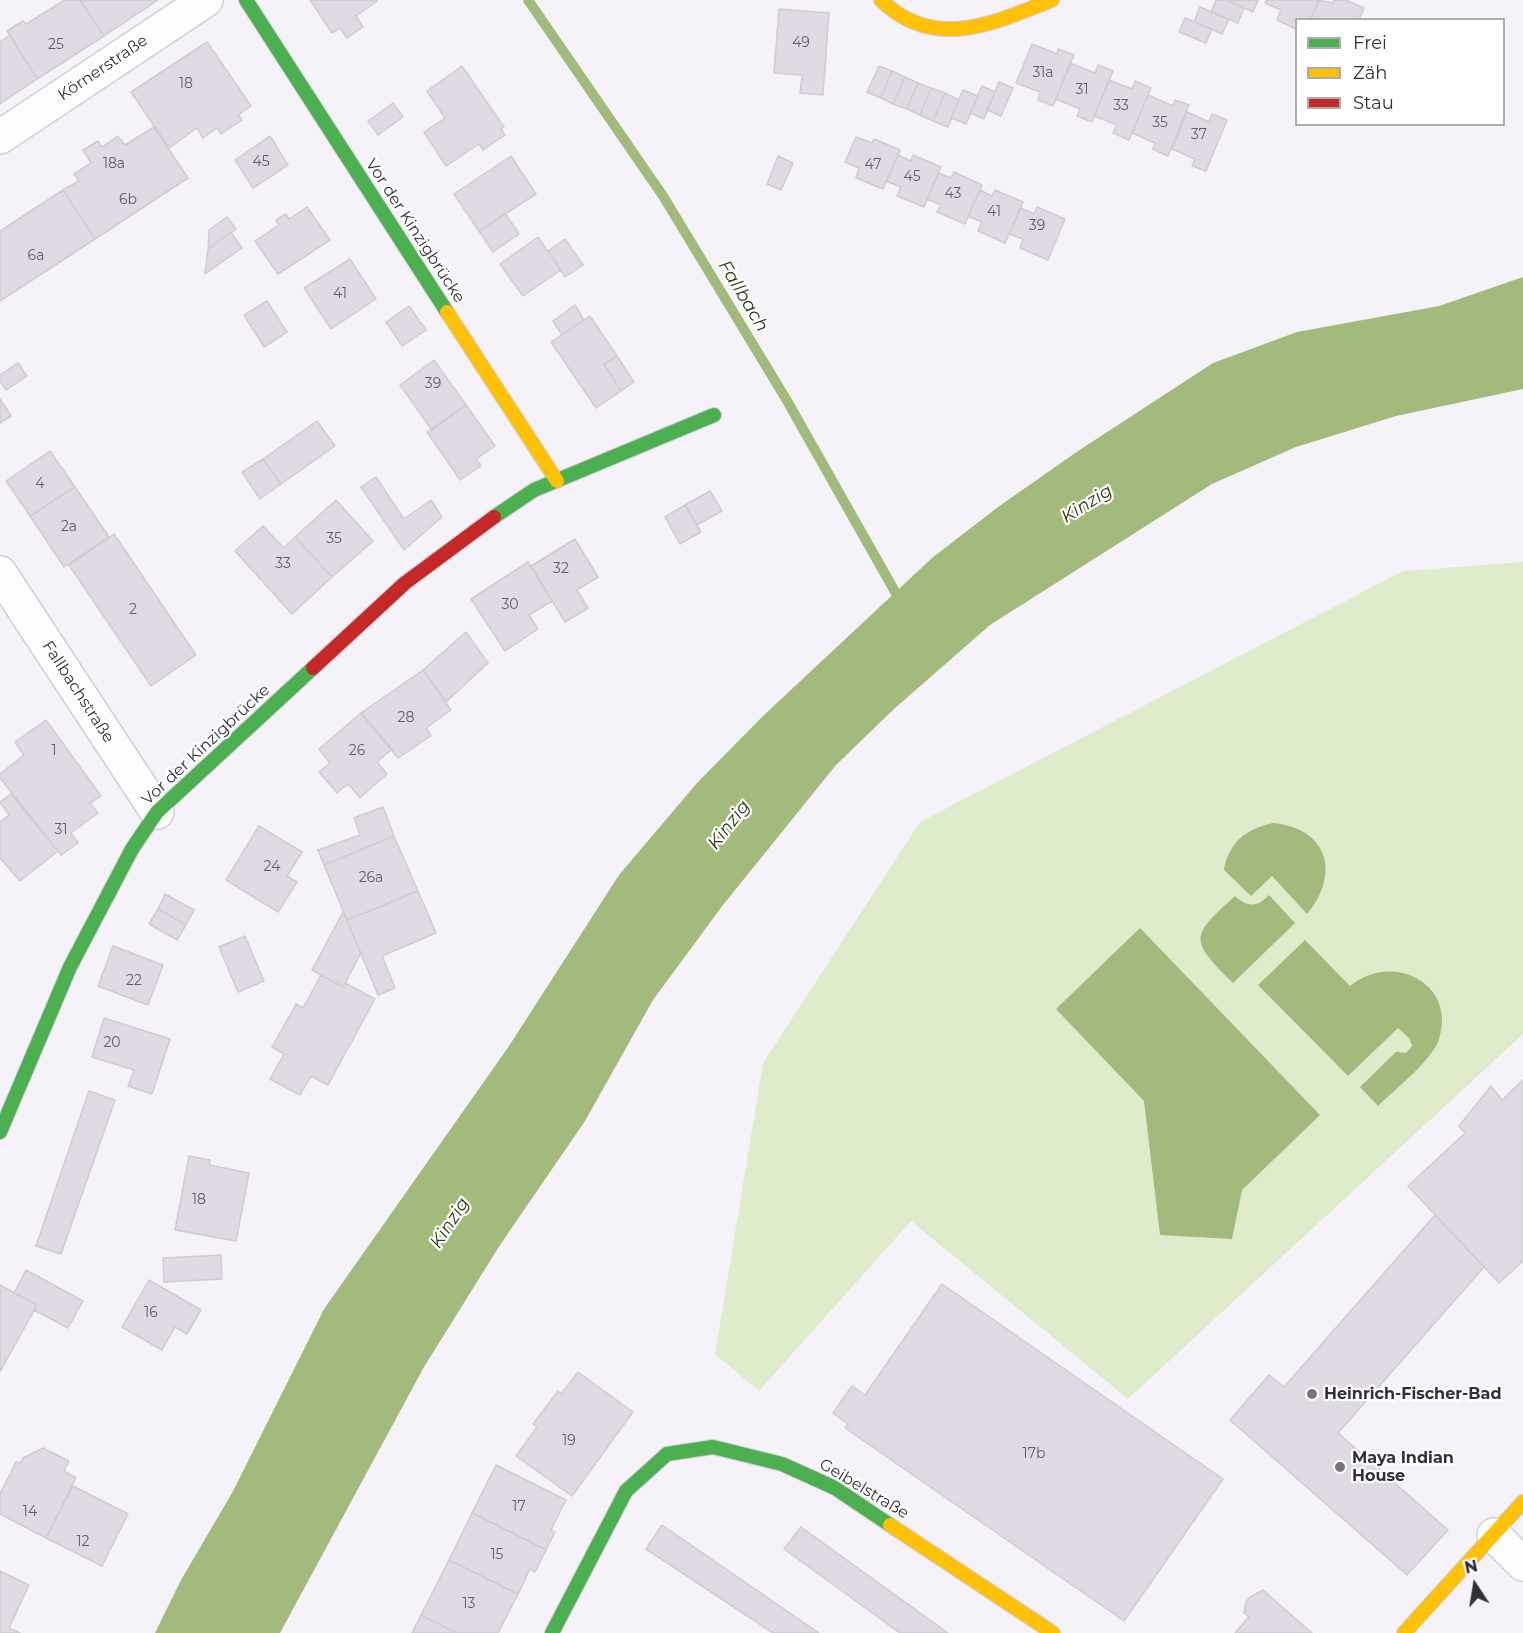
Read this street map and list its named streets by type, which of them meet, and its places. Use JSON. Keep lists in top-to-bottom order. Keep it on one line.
{"streets":{"street":["Körnerstraße","Vor der Kinzigbrücke","Fallbachstraße","Geibelstraße"]},"crossings":[["Vor der Kinzigbrücke","Fallbachstraße"]],"water":["Fallbach","Kinzig"],"places":["Heinrich-Fischer-Bad","Maya Indian House"],"house_numbers":["49","25","31a","18","31","33","35","37","45","18a","47","45","43","6b","41","39","6a","41","39","4","2a","35","33","32","30","2","28","1","26","31","24","26a","22","20","18","16","19","17b","17","14","12","15","13"],"legend":["Frei","Zäh","Stau"],"north":"top"}
